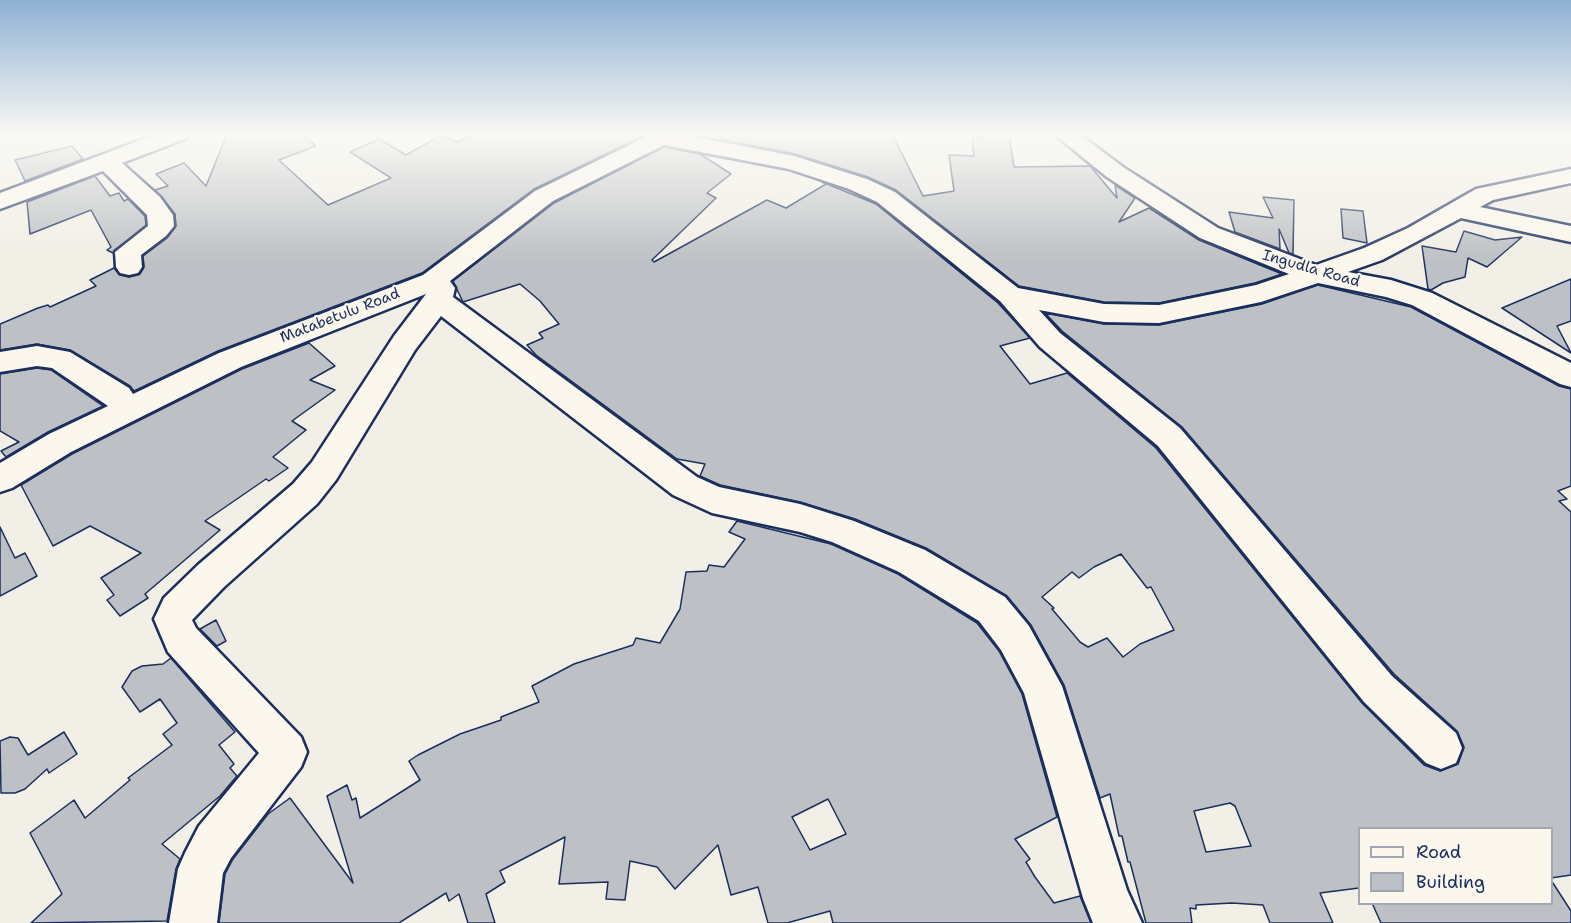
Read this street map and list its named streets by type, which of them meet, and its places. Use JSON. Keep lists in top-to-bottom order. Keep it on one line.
{"streets":{"street":["Ingudla Road","Matabetulu Road"]},"legend":["Road","Building"]}
